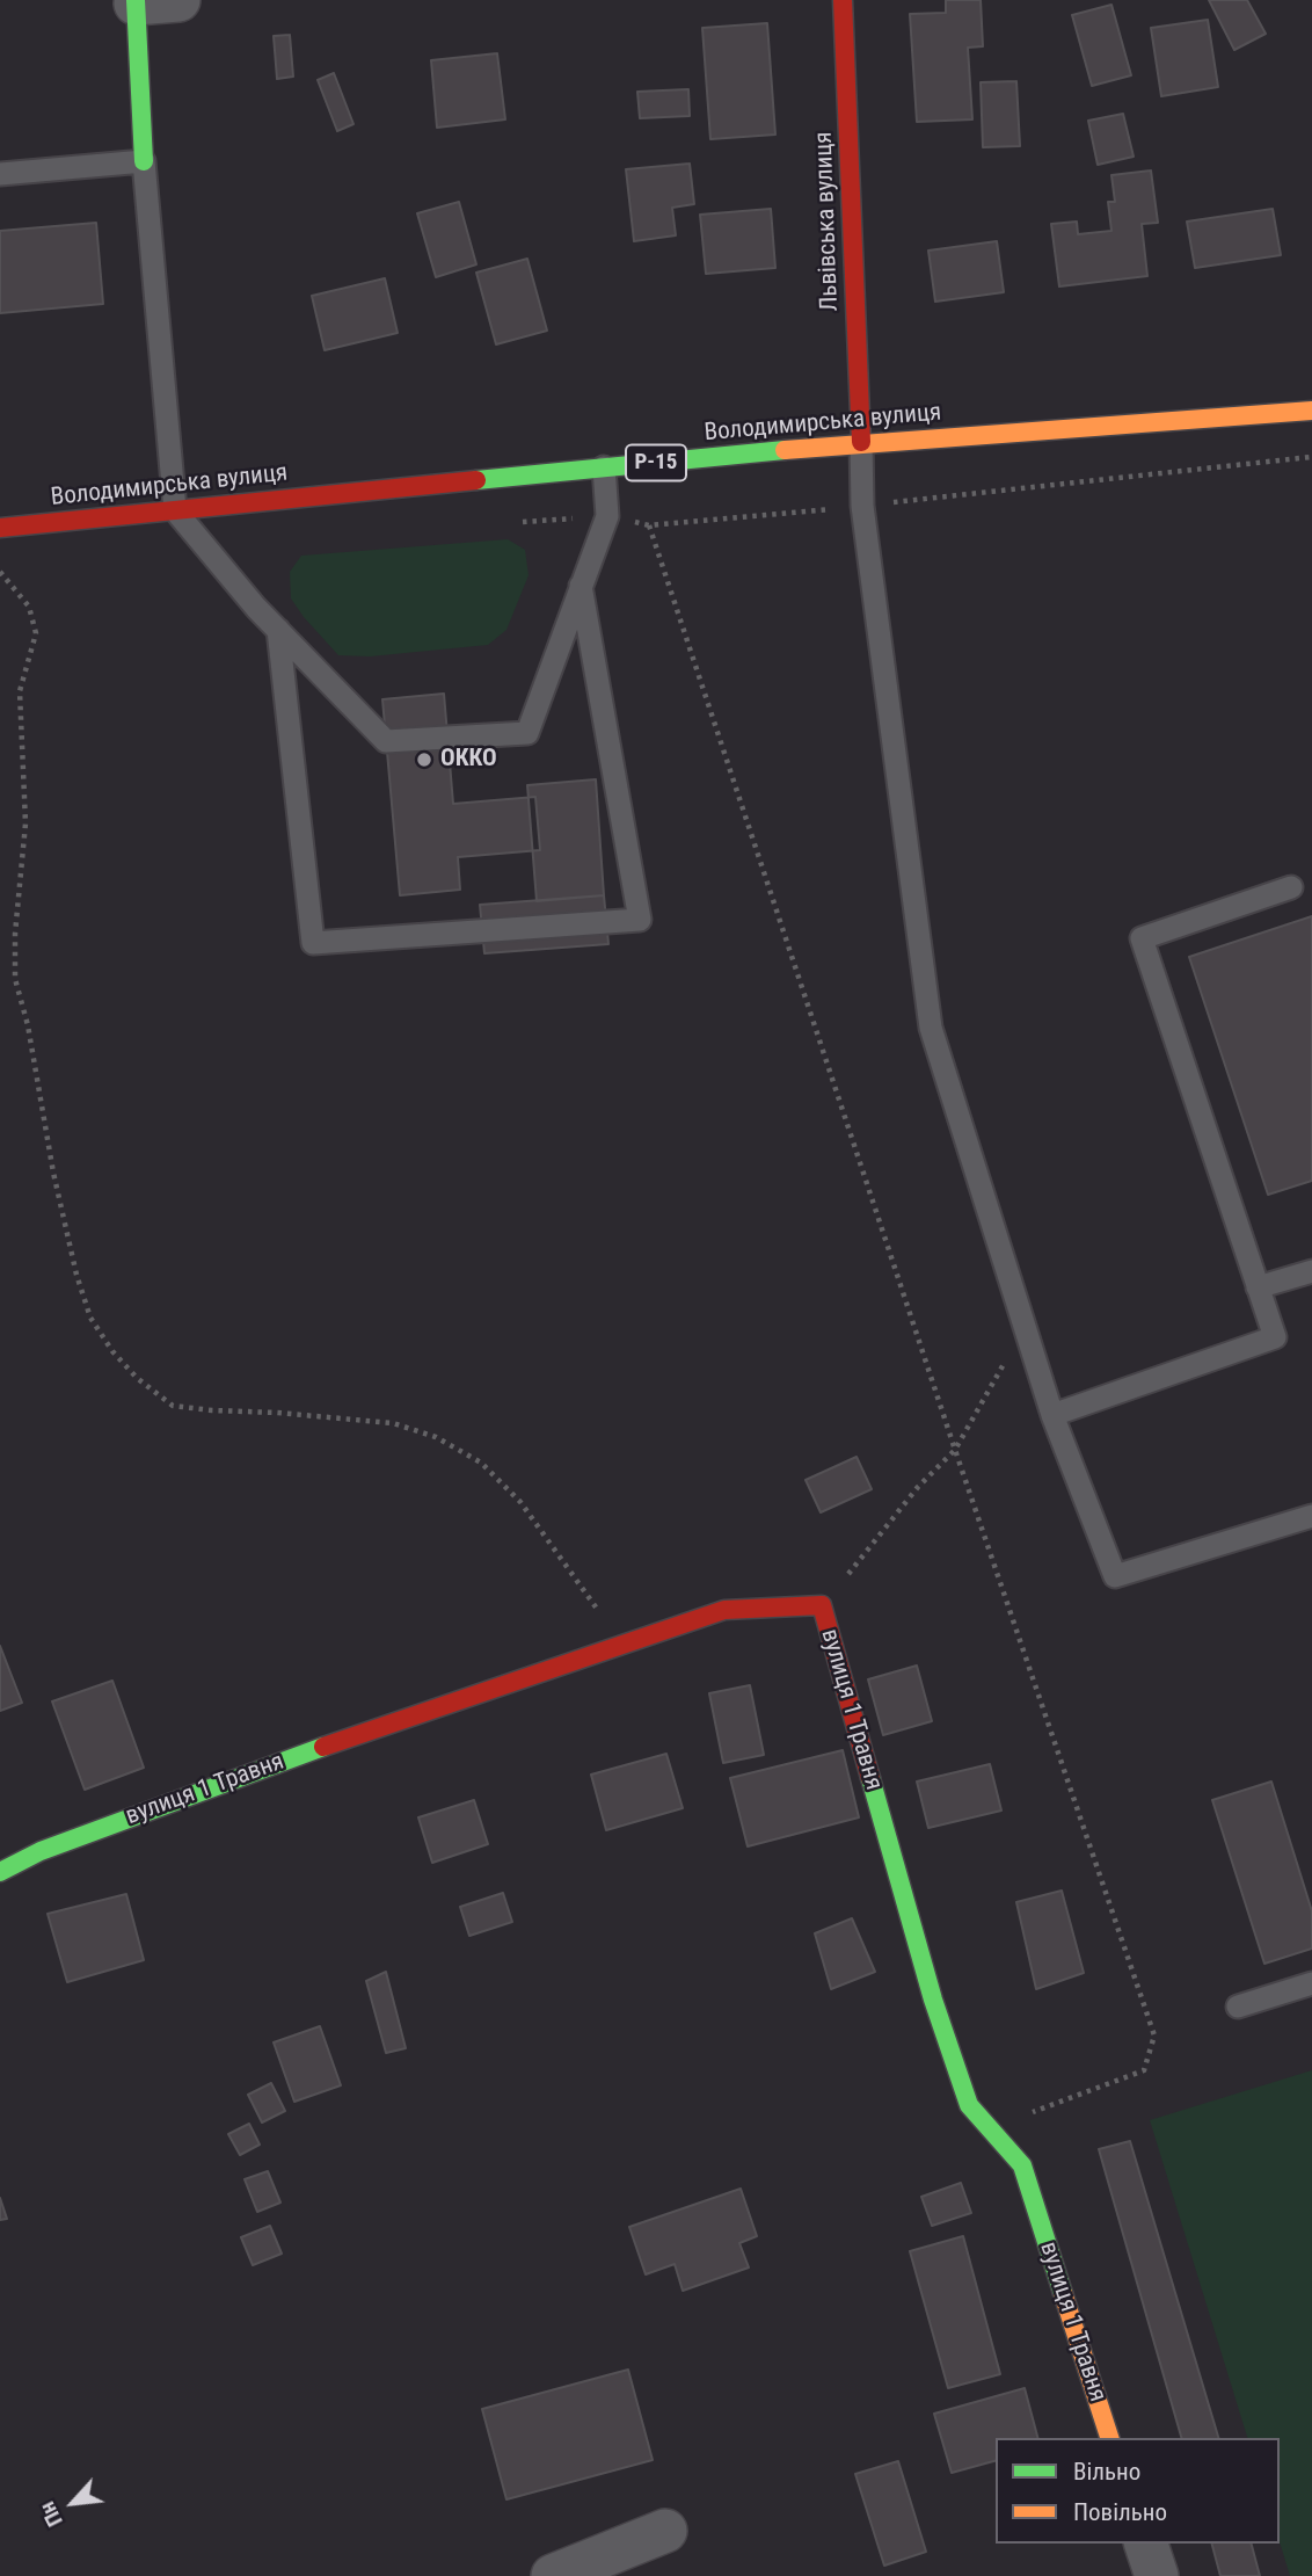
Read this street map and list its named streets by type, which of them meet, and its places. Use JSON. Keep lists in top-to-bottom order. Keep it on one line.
{"streets":{"street":["Львівська вулиця","Володимирська вулиця","Р-15","вулиця 1 Травня"]},"crossings":[["Львівська вулиця","Володимирська вулиця"]],"places":["ОККО"],"legend":["Вільно","Повільно"],"north":"bottom left"}
